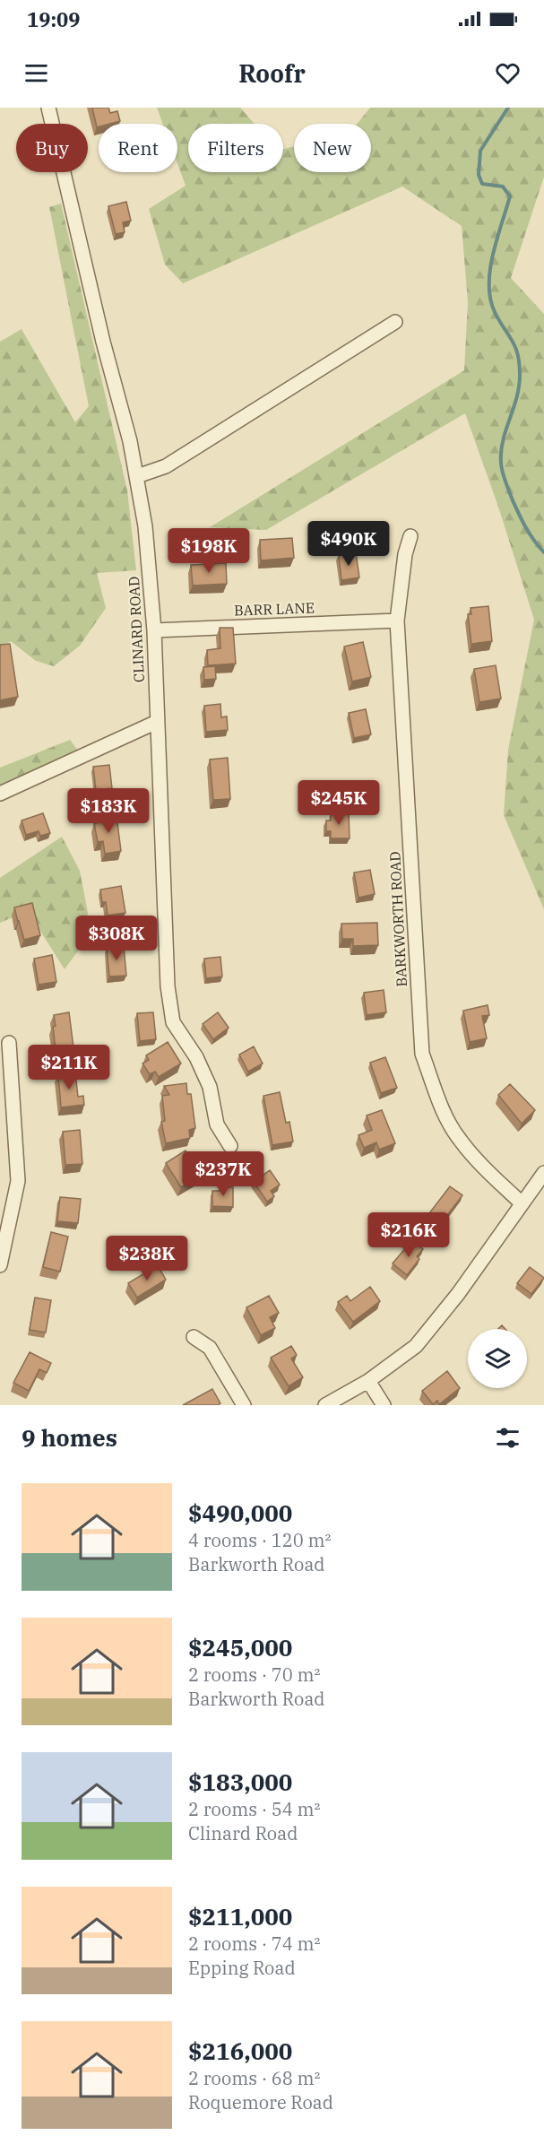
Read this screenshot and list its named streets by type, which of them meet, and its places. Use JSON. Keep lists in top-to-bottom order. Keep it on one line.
{"streets":{"street":["BARR LANE","CLINARD ROAD","BARKWORTH ROAD"]},"crossings":[["BARR LANE","CLINARD ROAD"],["BARR LANE","BARKWORTH ROAD"]],"page":{"status":"19:09","header":"Roofr","chip":["Buy","Rent","Filters","New"],"price":["$490K","$198K","$245K","$183K","$308K","$211K","$237K","$216K","$238K"],"heading":"9 homes","list":[{"name":"$490,000","note":"4 rooms · 120 m² · Barkworth Road"},{"name":"$245,000","note":"2 rooms · 70 m² · Barkworth Road"},{"name":"$183,000","note":"2 rooms · 54 m² · Clinard Road"},{"name":"$211,000","note":"2 rooms · 74 m² · Epping Road"},{"name":"$216,000","note":"2 rooms · 68 m² · Roquemore Road"}]}}
